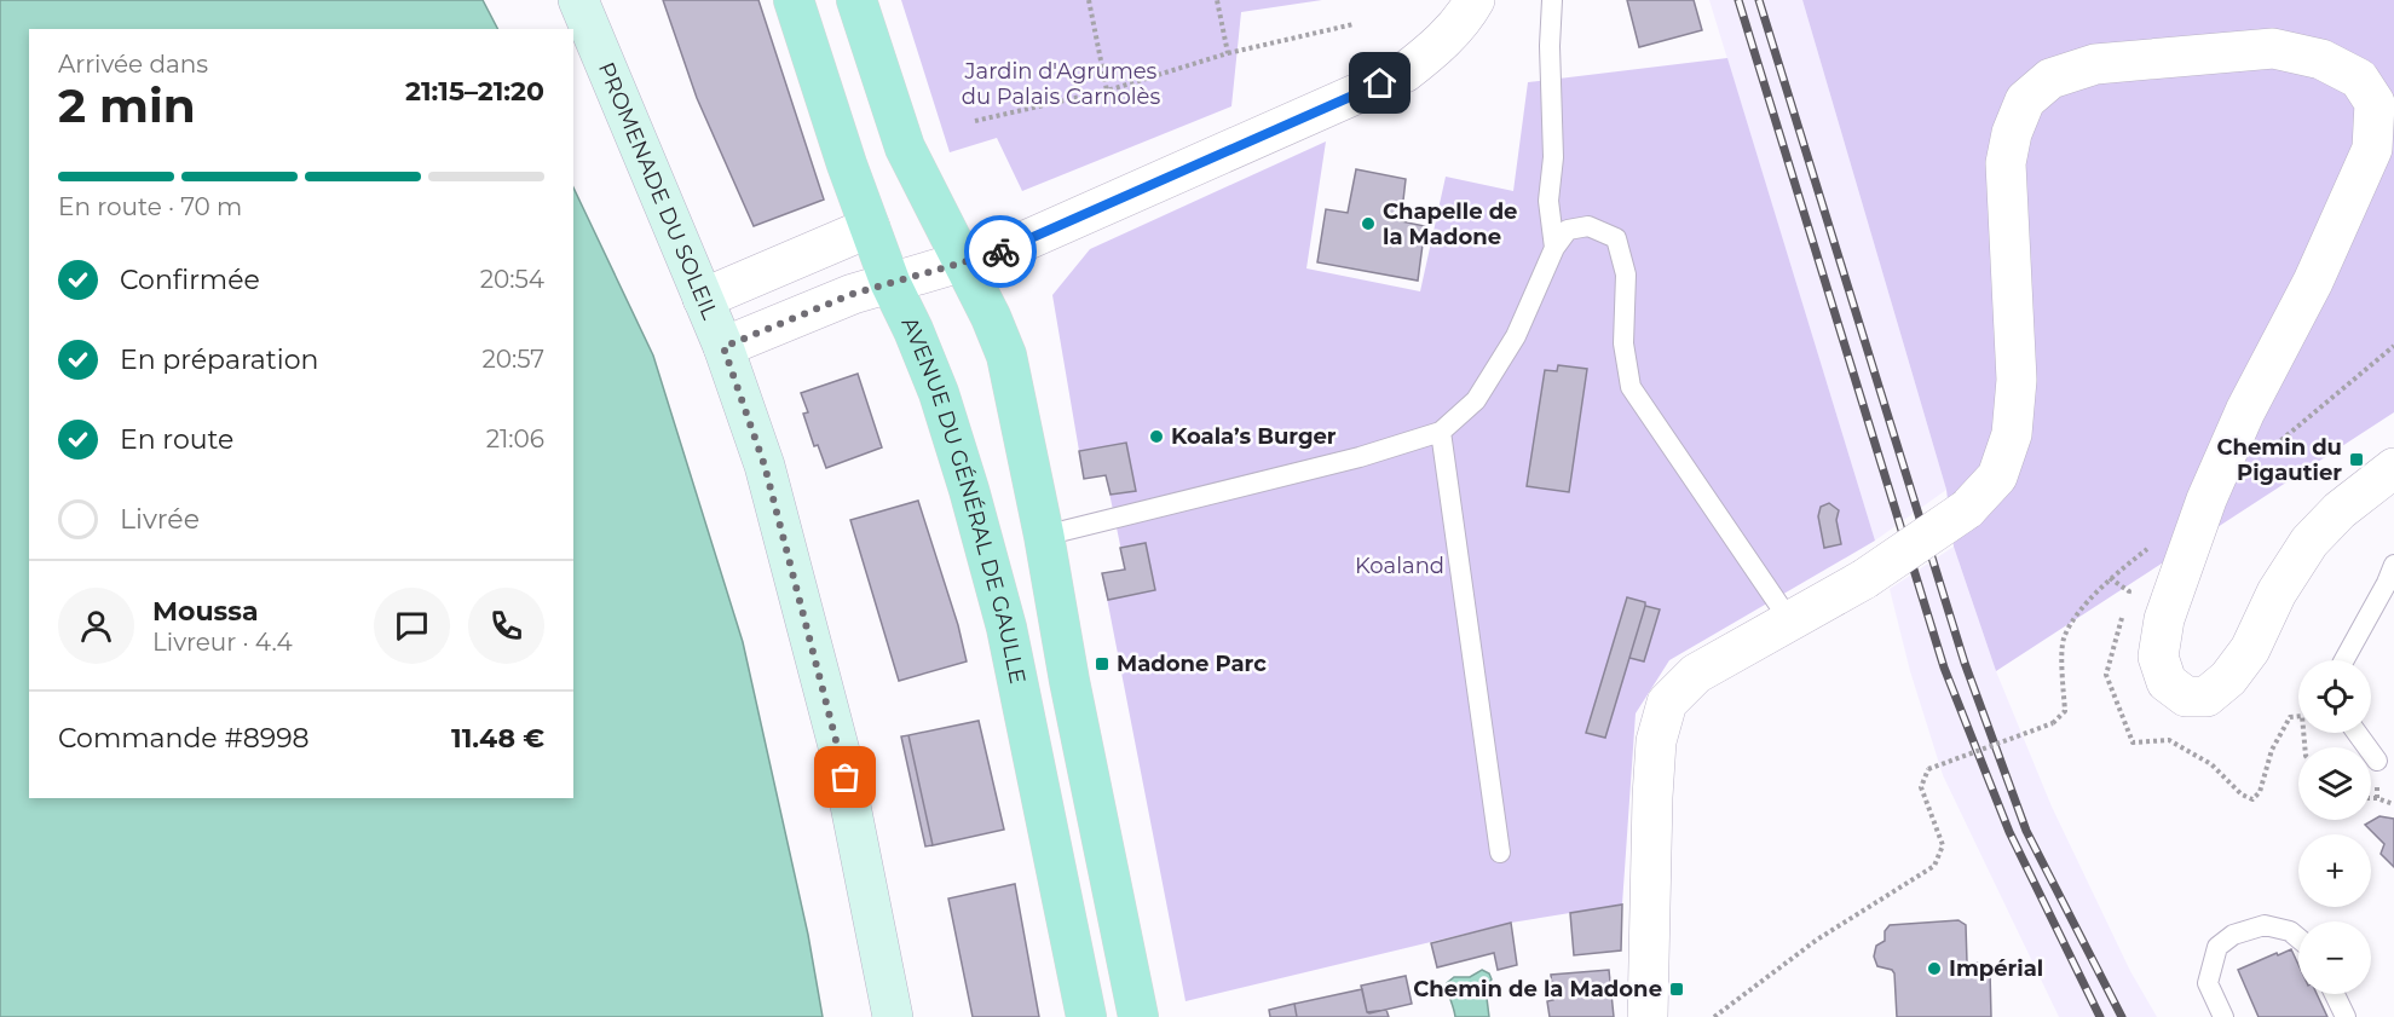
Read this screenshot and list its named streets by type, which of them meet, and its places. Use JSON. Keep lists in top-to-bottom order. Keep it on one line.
{"streets":{"main road":["AVENUE DU GÉNÉRAL DE GAULLE"],"street":["PROMENADE DU SOLEIL"]},"parks":["Jardin d'Agrumes du Palais Carnolès","Koaland"],"places":{"other":["Chapelle de la Madone","Koala’s Burger","Impérial"],"transit":["Chemin du Pigautier","Madone Parc","Chemin de la Madone"]},"page":{"heading":["2 min","Arrivée dans","21:15–21:20"],"panel":["Moussa","Livreur · 4.4","Commande #8998","11.48 €"],"bar":"En route · 70 m","list":[["Confirmée","20:54"],["En préparation","20:57"],["En route","21:06"],"Livrée"],"map_buttons":["+","−"]}}
